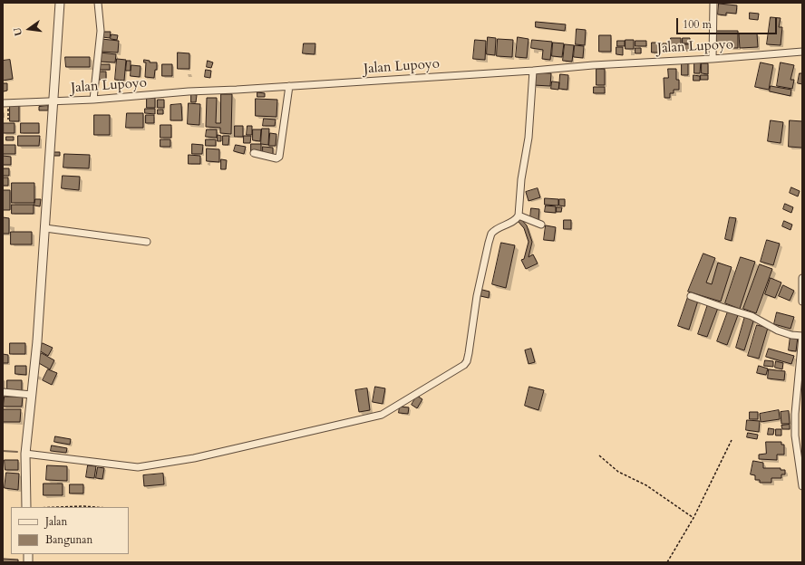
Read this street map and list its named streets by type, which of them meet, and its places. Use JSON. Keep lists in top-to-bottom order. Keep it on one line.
{"streets":{"street":["Jalan Lupoyo"]},"legend":["Jalan","Bangunan"],"scale_bar":"100 m","north":"left"}
